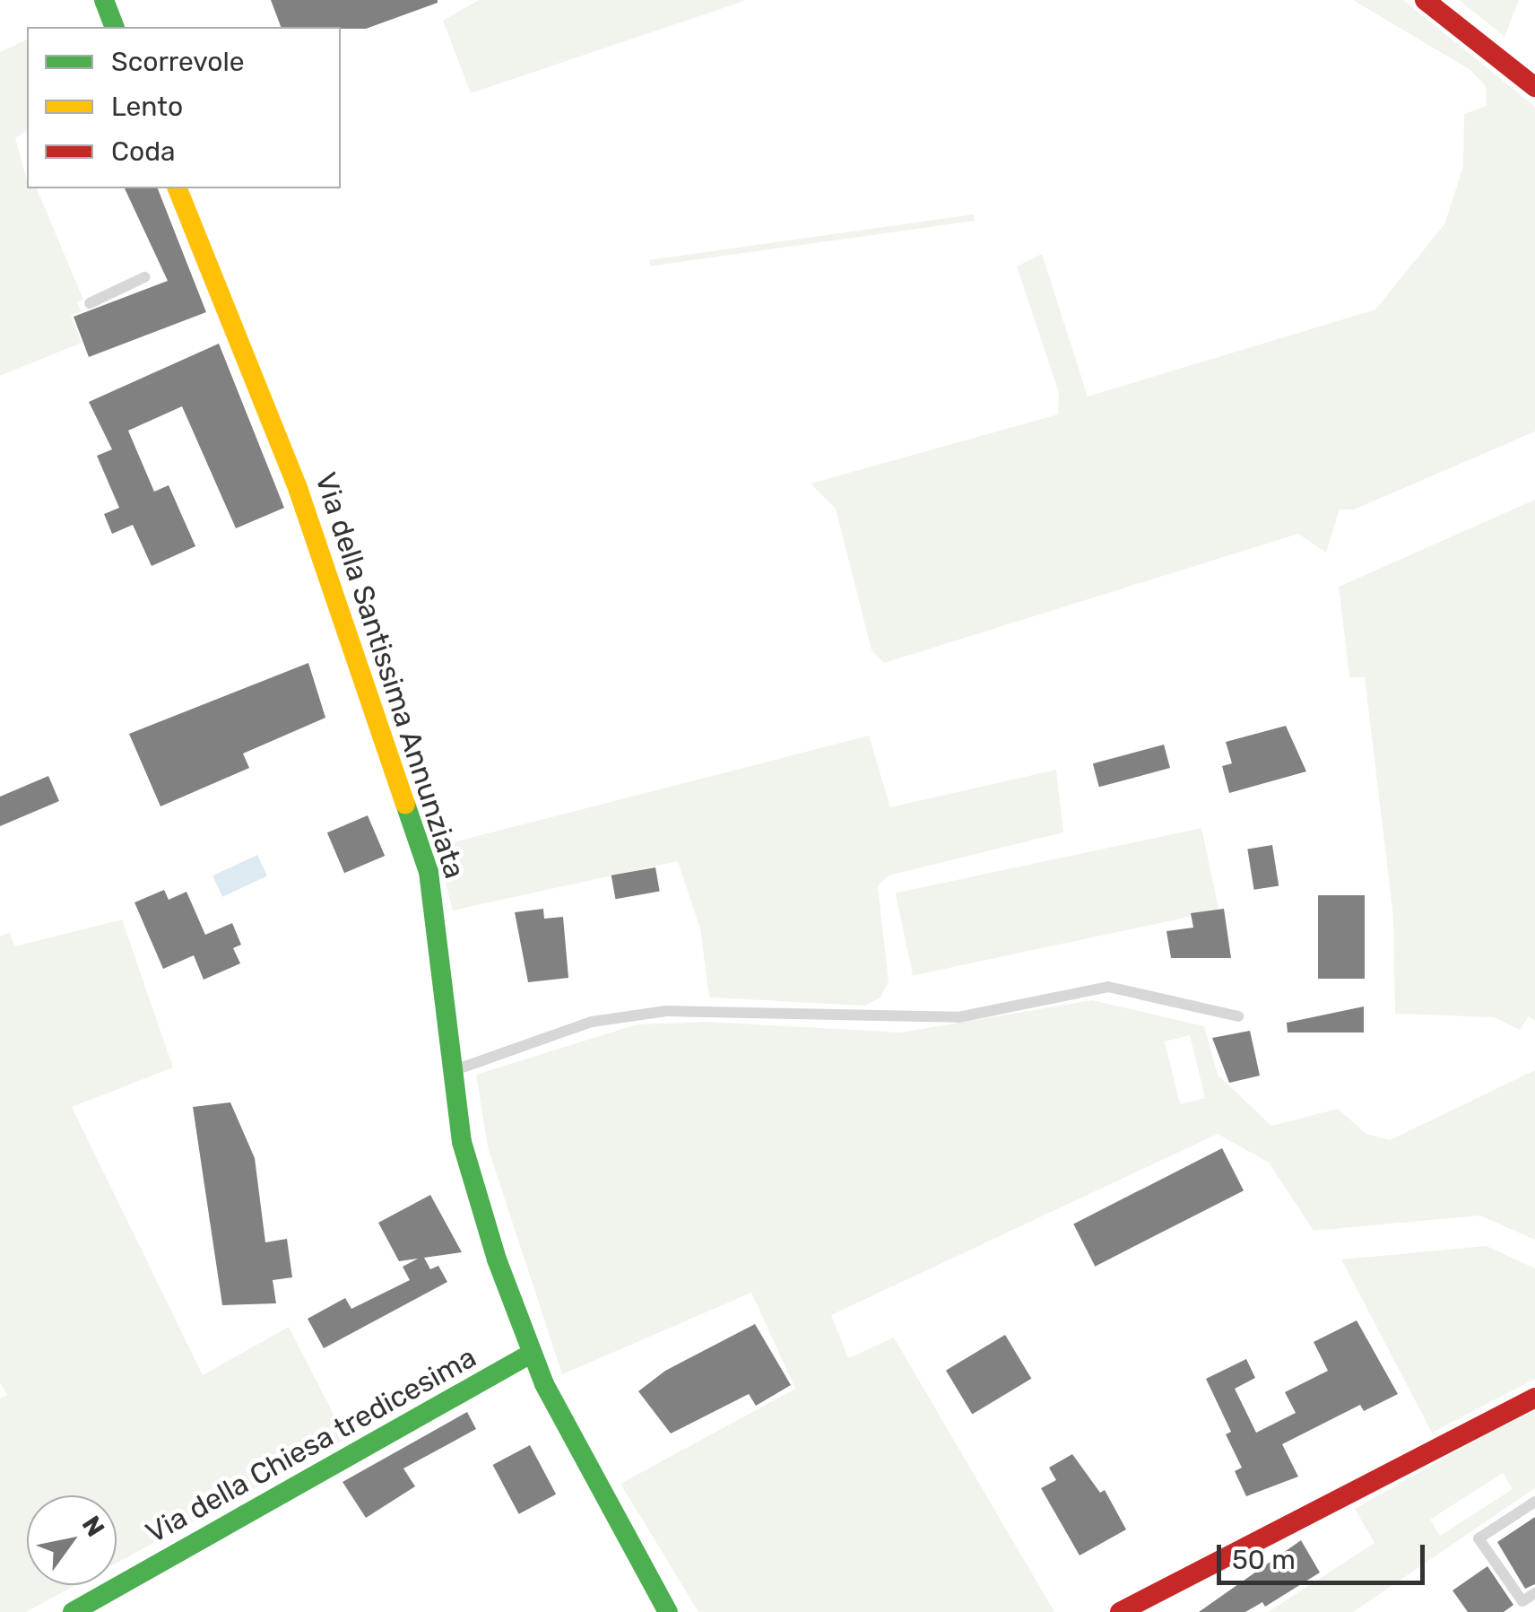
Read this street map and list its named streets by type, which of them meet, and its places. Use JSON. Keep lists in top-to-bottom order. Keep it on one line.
{"streets":{"street":["Via della Santissima Annunziata","Via della Chiesa tredicesima"]},"crossings":[["Via della Santissima Annunziata","Via della Chiesa tredicesima"]],"legend":["Scorrevole","Lento","Coda"],"scale_bar":"50 m","north":"top right"}
